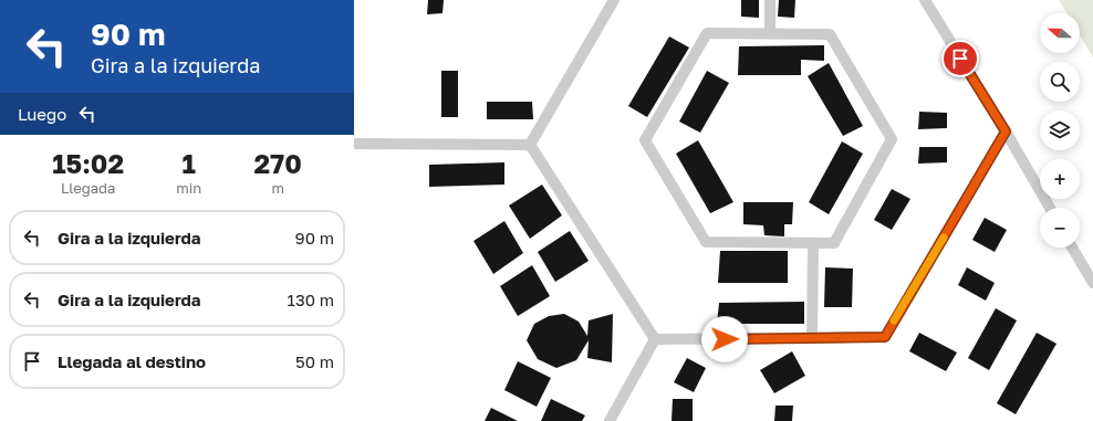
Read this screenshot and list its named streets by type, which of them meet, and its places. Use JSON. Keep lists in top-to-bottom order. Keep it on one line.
{"north":"left","page":{"turn":["90 m","Gira a la izquierda"],"map_buttons":["+","−"],"then":"Luego","eta":["15:02","Llegada","1","min","270","m"],"list":[{"name":"Gira a la izquierda","value":"90 m"},{"name":"Gira a la izquierda","value":"130 m"},{"name":"Llegada al destino","value":"50 m"}]}}
